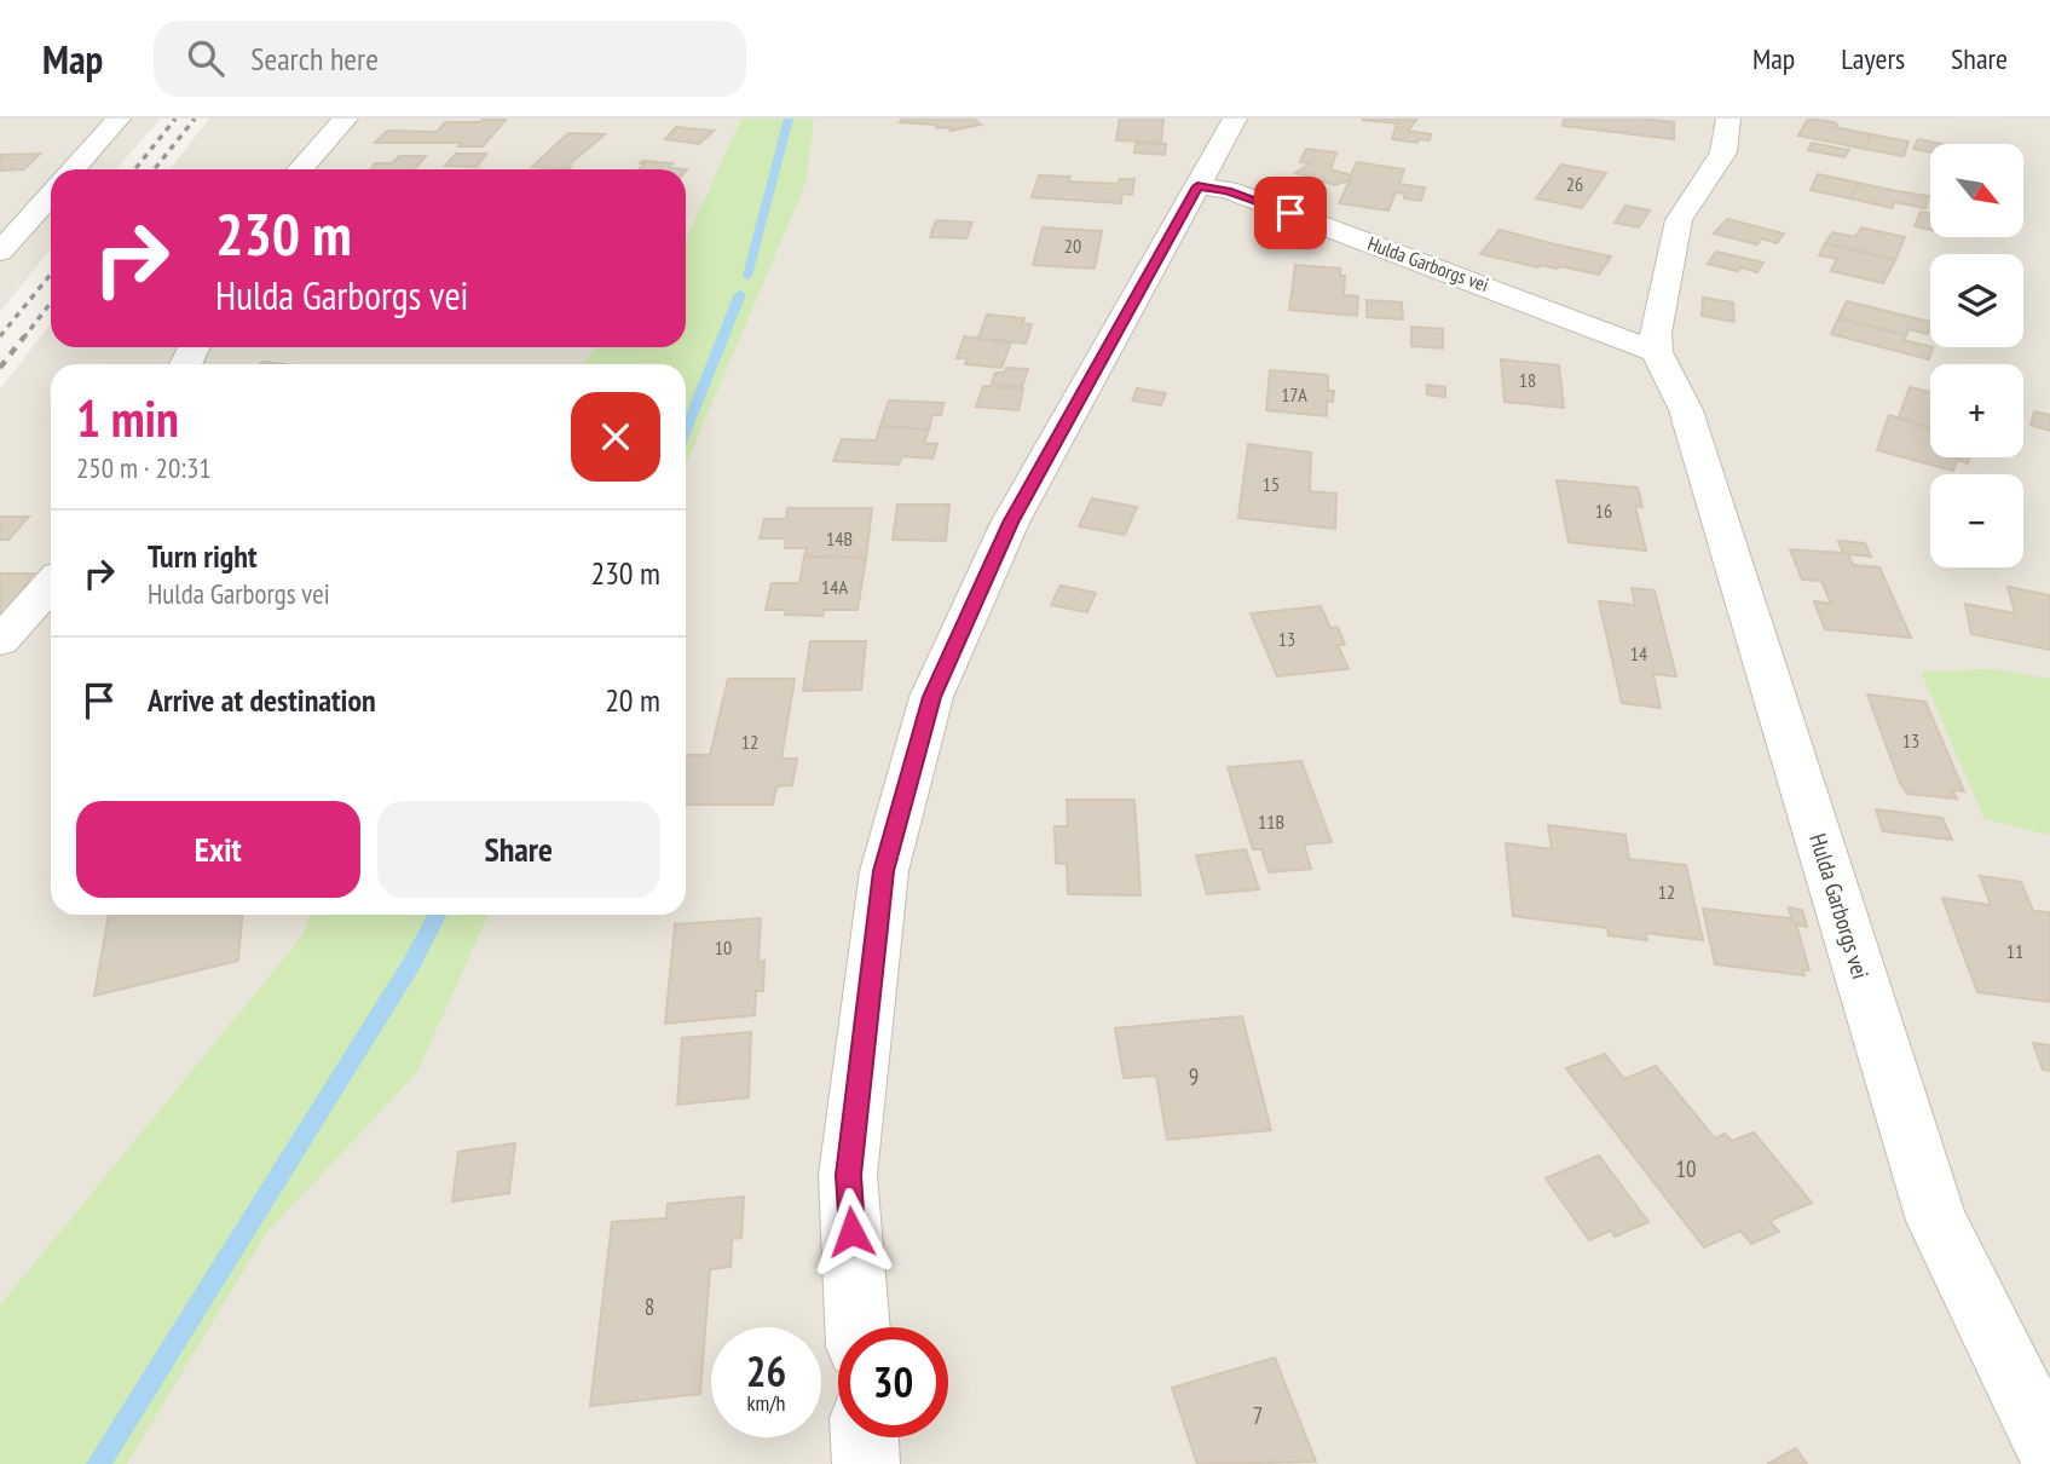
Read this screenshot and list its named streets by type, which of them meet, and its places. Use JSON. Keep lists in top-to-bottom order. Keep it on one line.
{"streets":{"street":["Hulda Garborgs vei"]},"house_numbers":["26","20","18","17A","15","16","14B","14A","13","14","13","12","11B","12","10","11","9","10","8","7"],"north":"bottom right","page":{"header":"Map","search":"Search here","nav":["Map","Layers","Share"],"map_buttons":["+","−"],"turn":["230 m","Hulda Garborgs vei"],"heading":["1 min","250 m · 20:31"],"list":[{"name":"Turn right","note":"Hulda Garborgs vei","value":"230 m"},{"name":"Arrive at destination","value":"20 m"}],"buttons":["Exit","Share"],"speed":"26 km/h","limit":"30"}}
